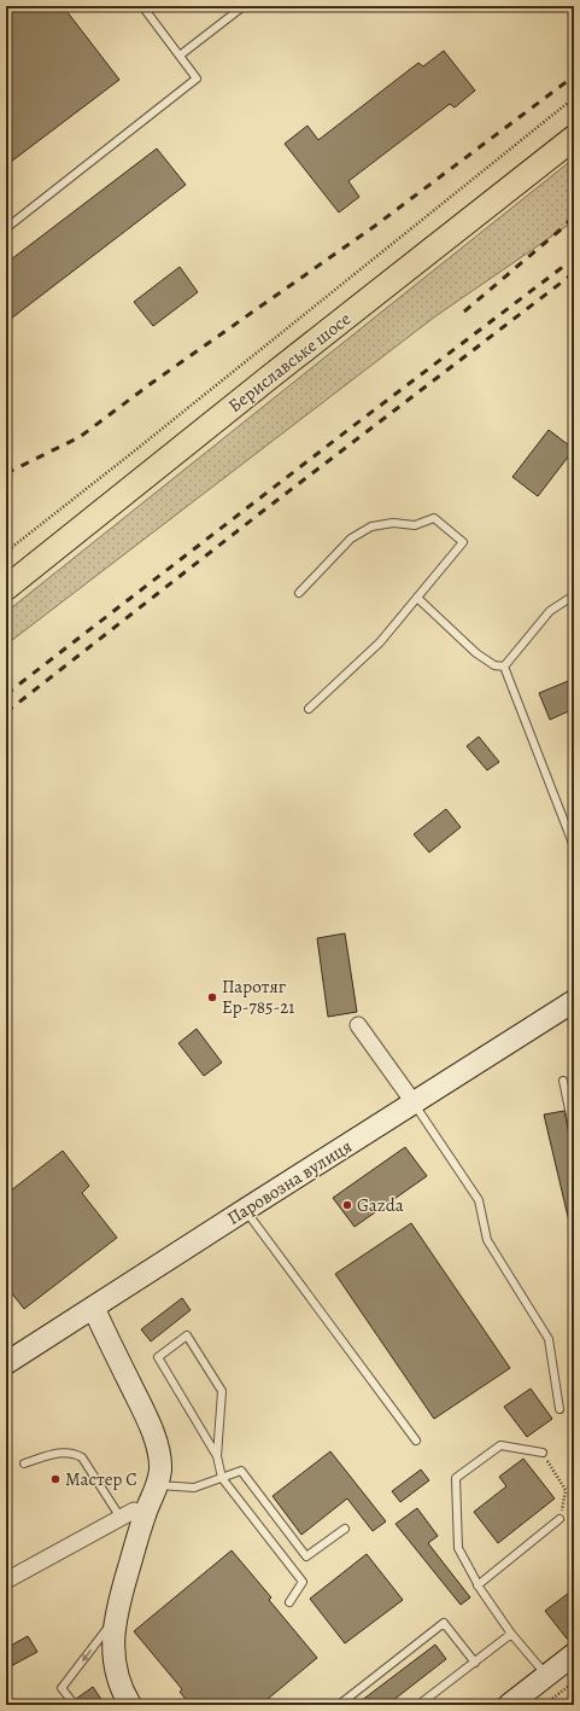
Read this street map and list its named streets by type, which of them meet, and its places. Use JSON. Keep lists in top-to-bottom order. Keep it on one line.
{"streets":{"main road":["Бериславське шосе","Паровозна вулиця"]},"places":["Паротяг Ер-785-21","Gazda","Мастер С"]}
